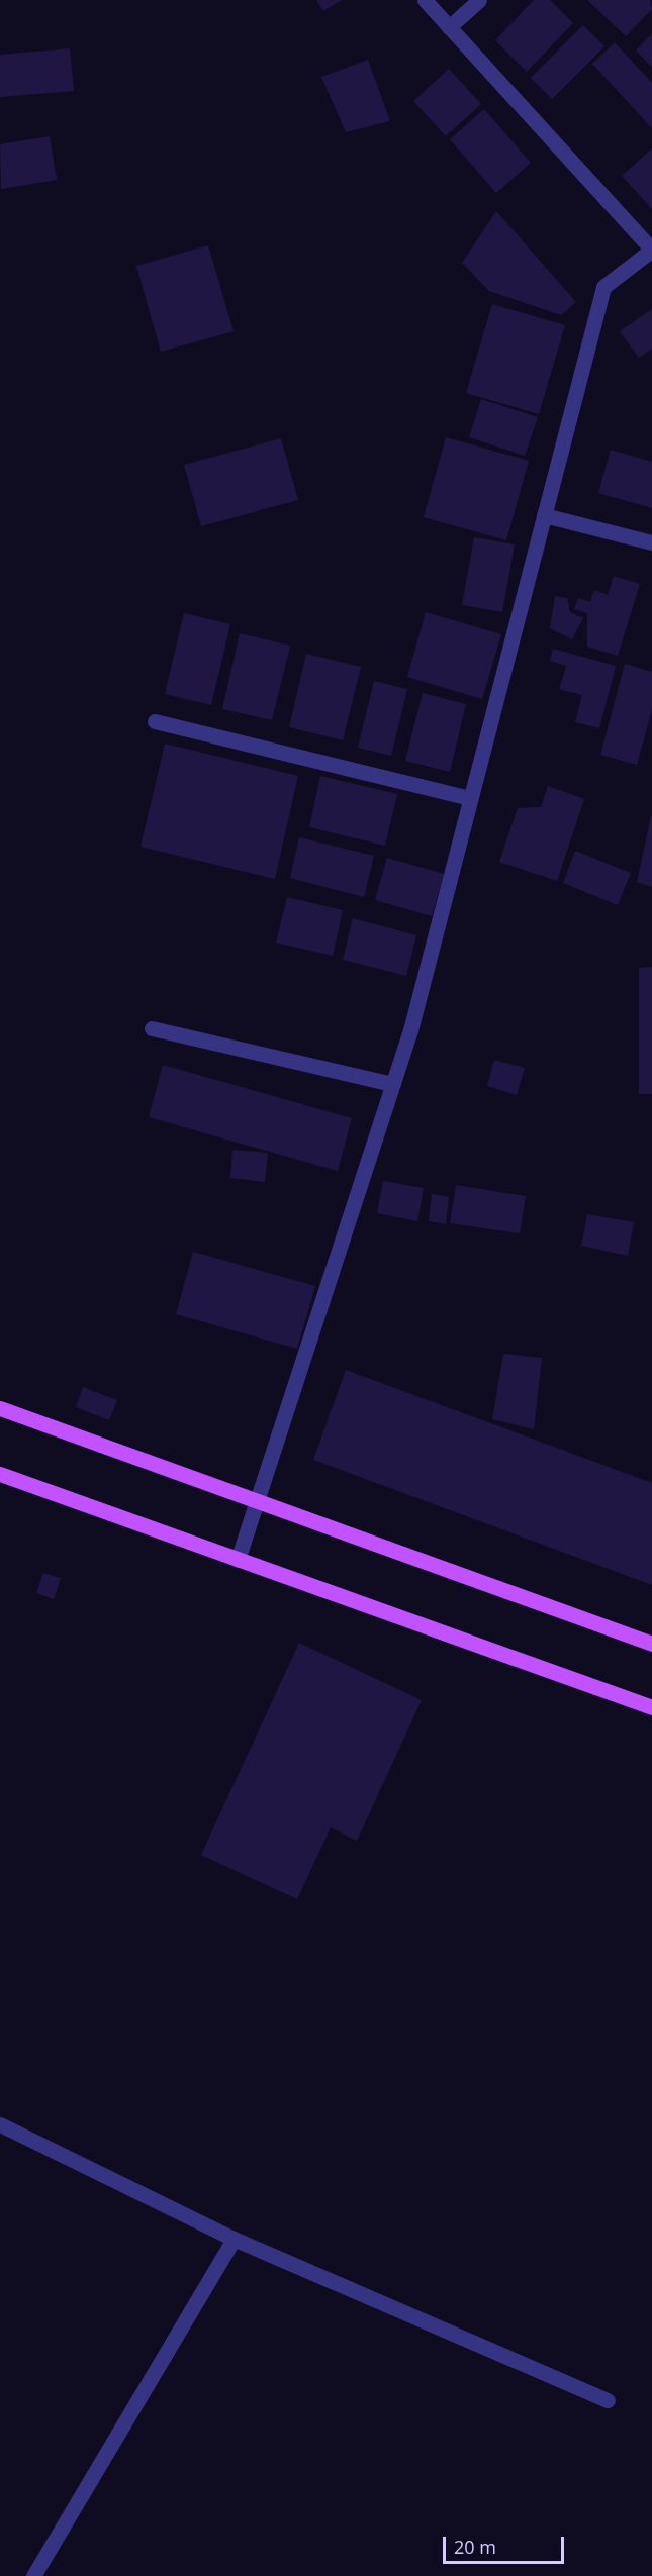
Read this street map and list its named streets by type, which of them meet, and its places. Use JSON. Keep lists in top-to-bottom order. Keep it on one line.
{"scale_bar":"20 m"}
